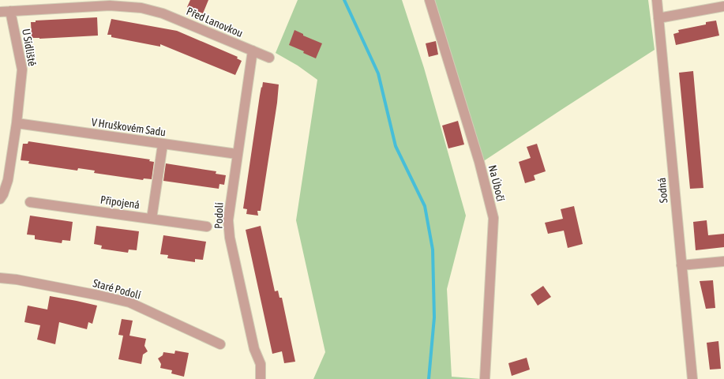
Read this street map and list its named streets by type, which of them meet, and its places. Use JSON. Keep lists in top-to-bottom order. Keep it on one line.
{"streets":{"street":["Před Lanovkou","U Sídliště","V Hruškovém Sadu","Na Úbočí","Sodná","Připojená","Podolí","Staré Podolí"]},"crossings":[["Před Lanovkou","U Sídliště"],["Před Lanovkou","Podolí"],["U Sídliště","V Hruškovém Sadu"],["V Hruškovém Sadu","Podolí"]]}
